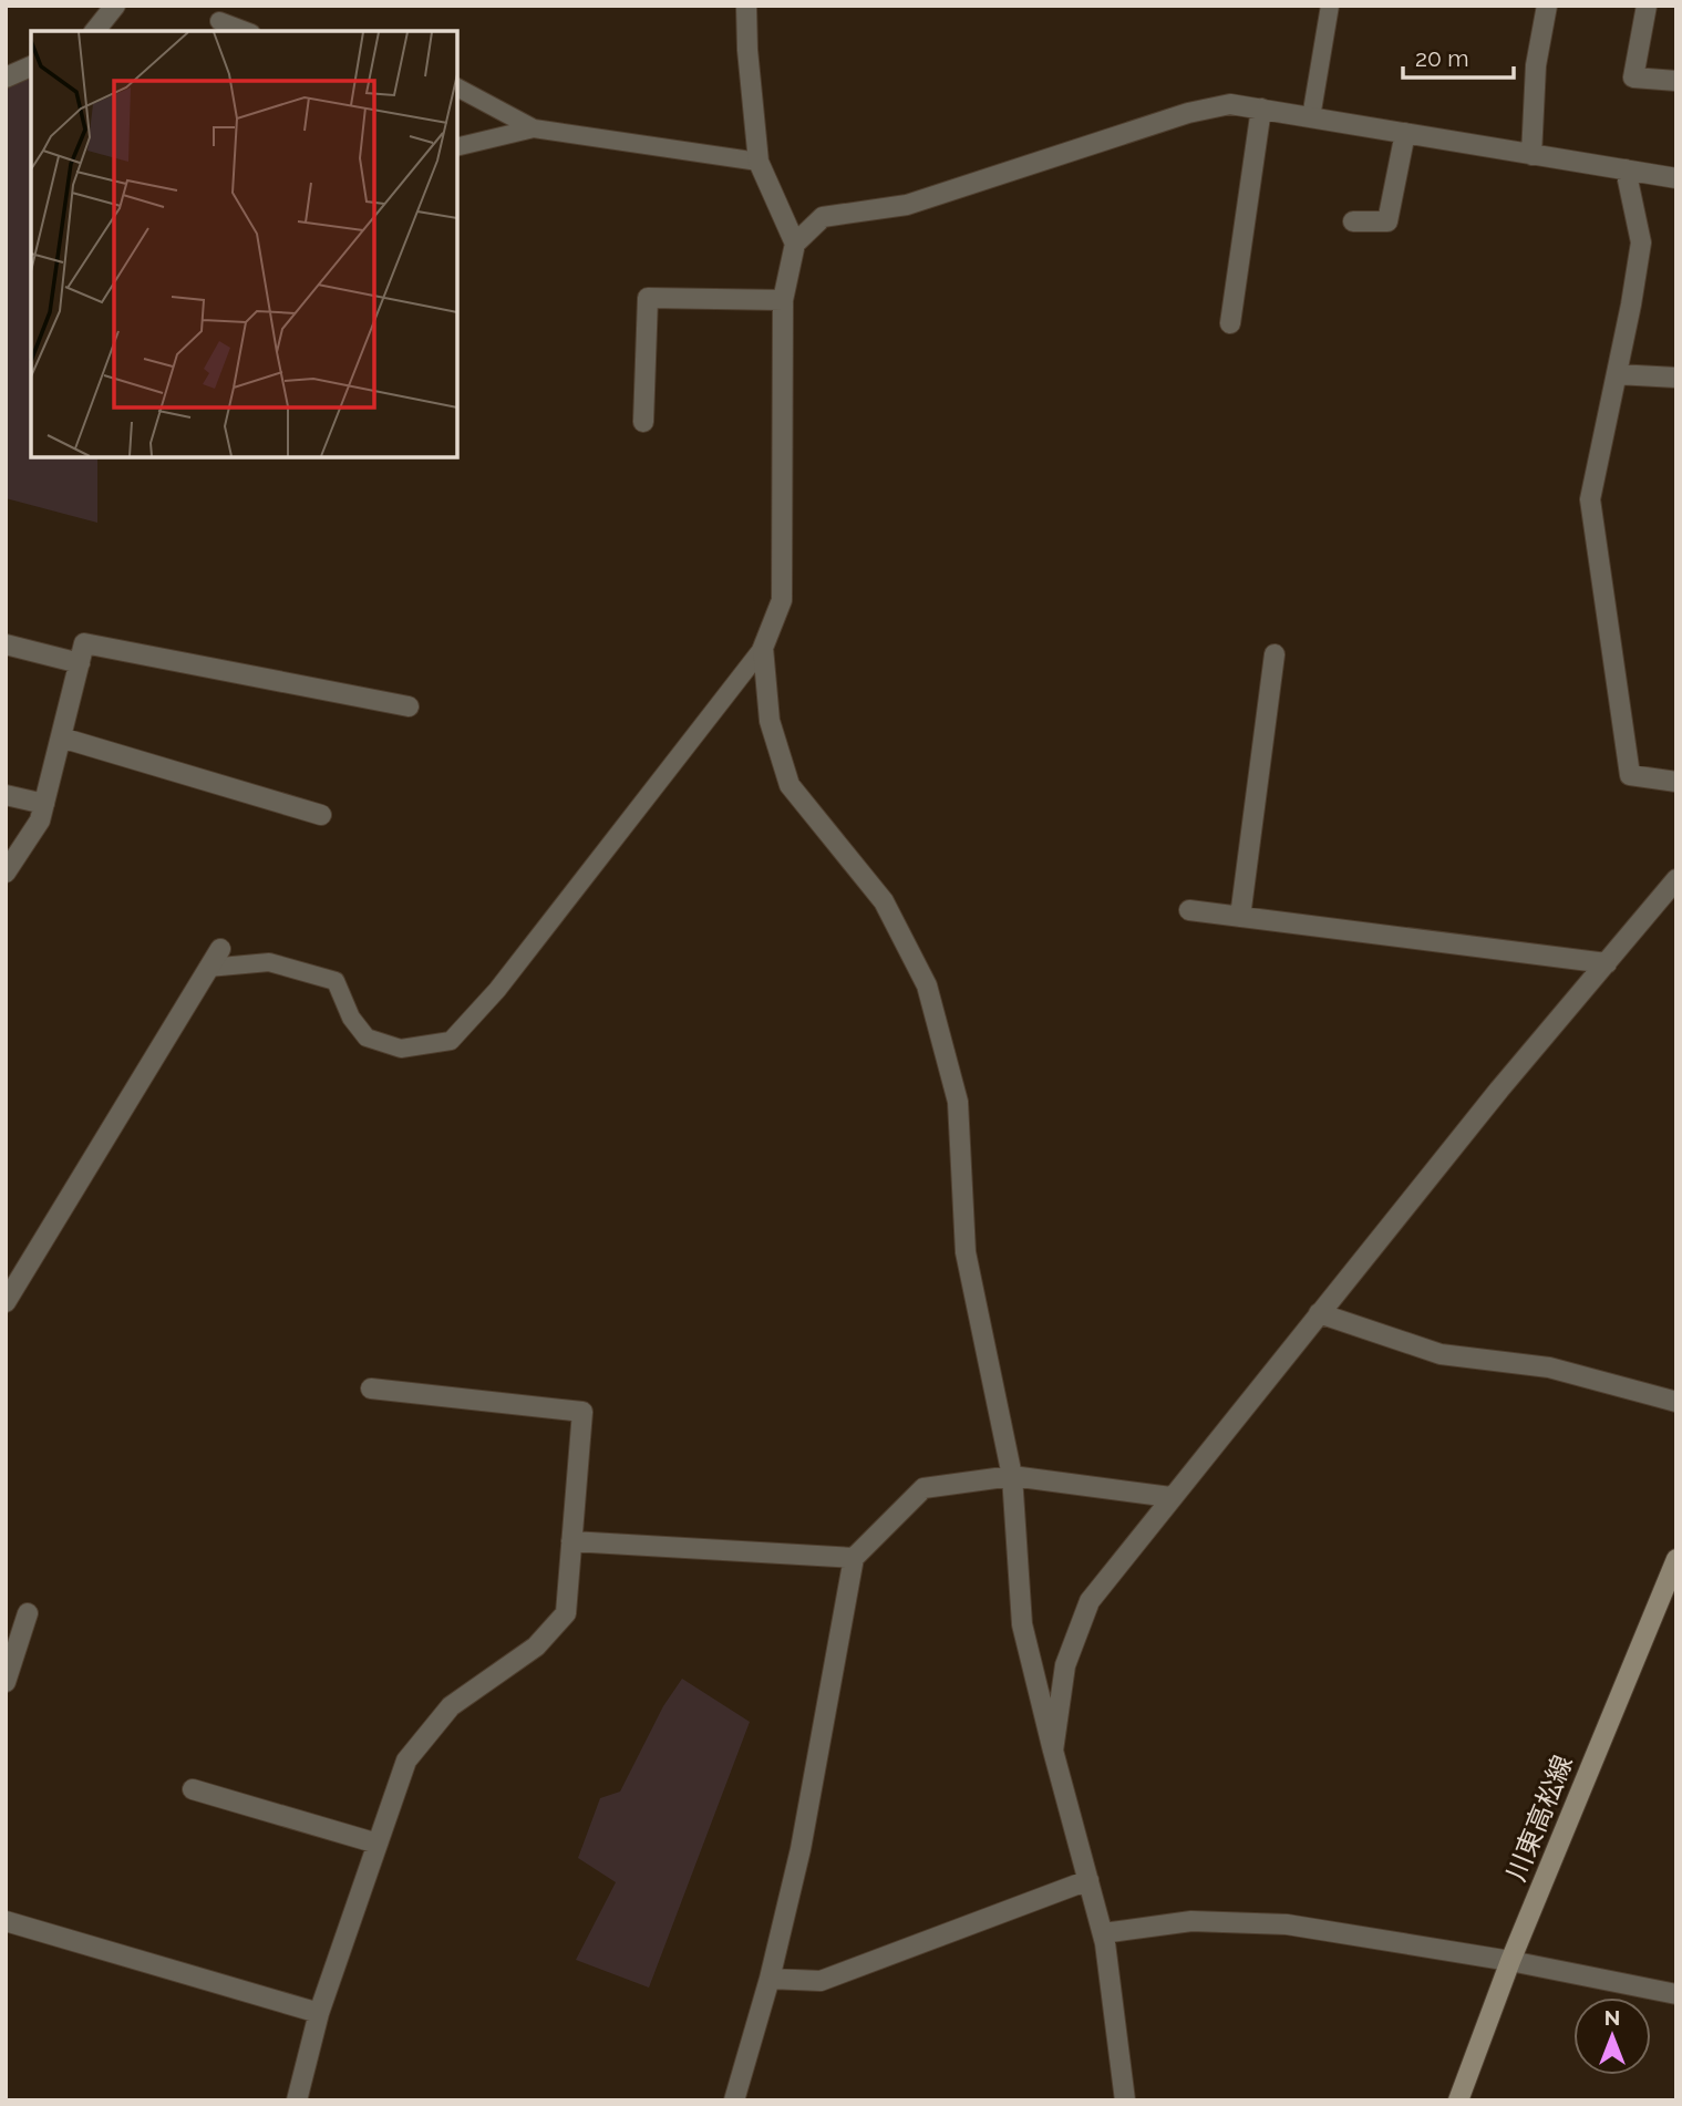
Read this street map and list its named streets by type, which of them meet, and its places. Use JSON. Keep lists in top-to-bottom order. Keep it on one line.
{"streets":{"main road":["川東高松線"]},"scale_bar":"20 m","north":"top"}
